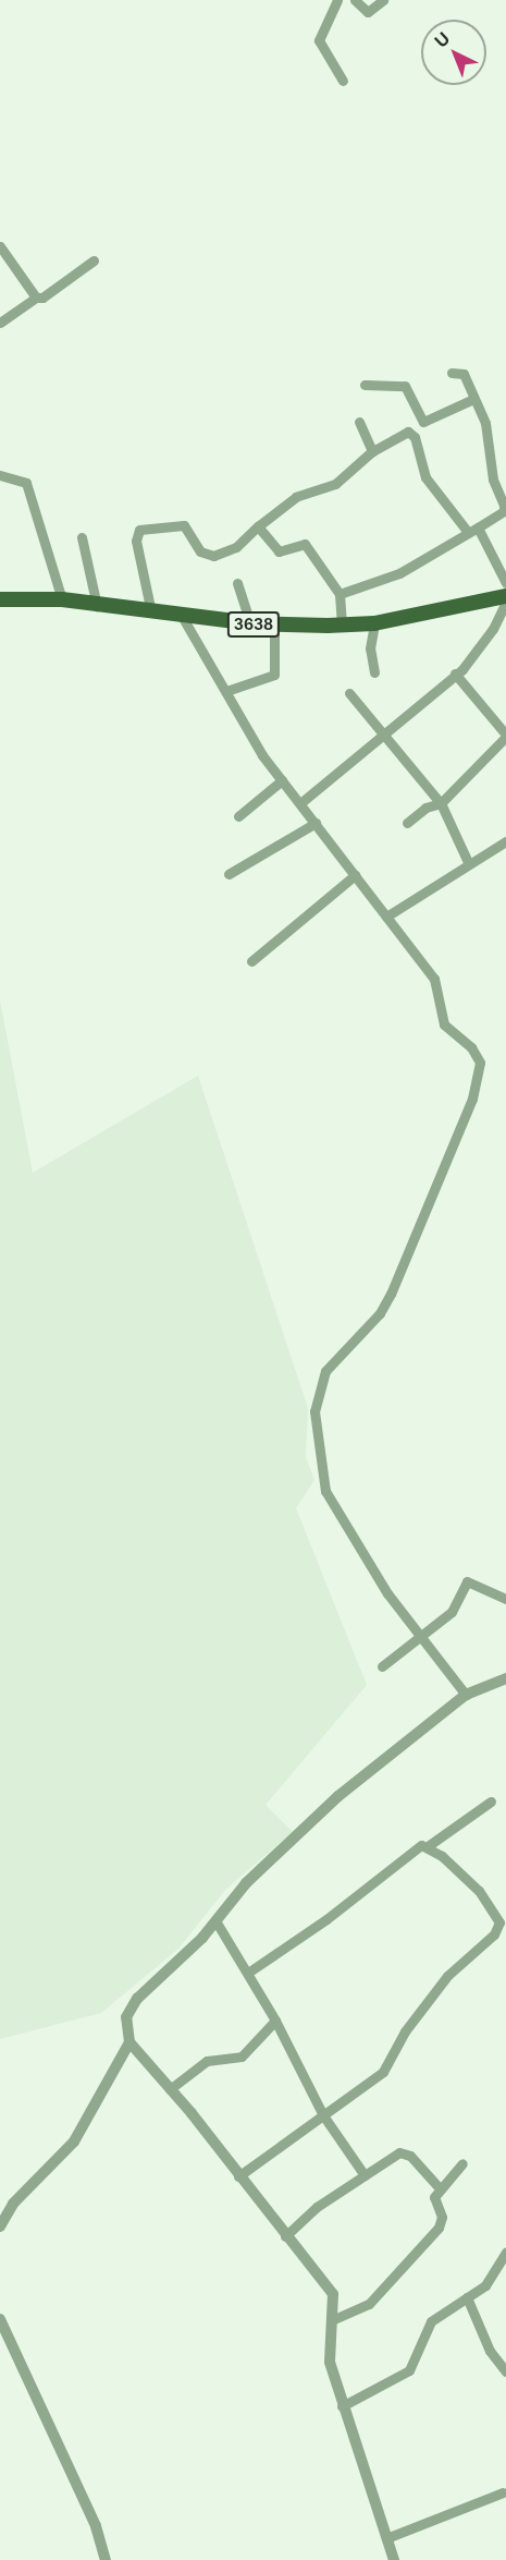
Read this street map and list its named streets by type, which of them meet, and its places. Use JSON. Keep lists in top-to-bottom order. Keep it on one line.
{"streets":{"main road":["3638"]},"north":"top left"}
